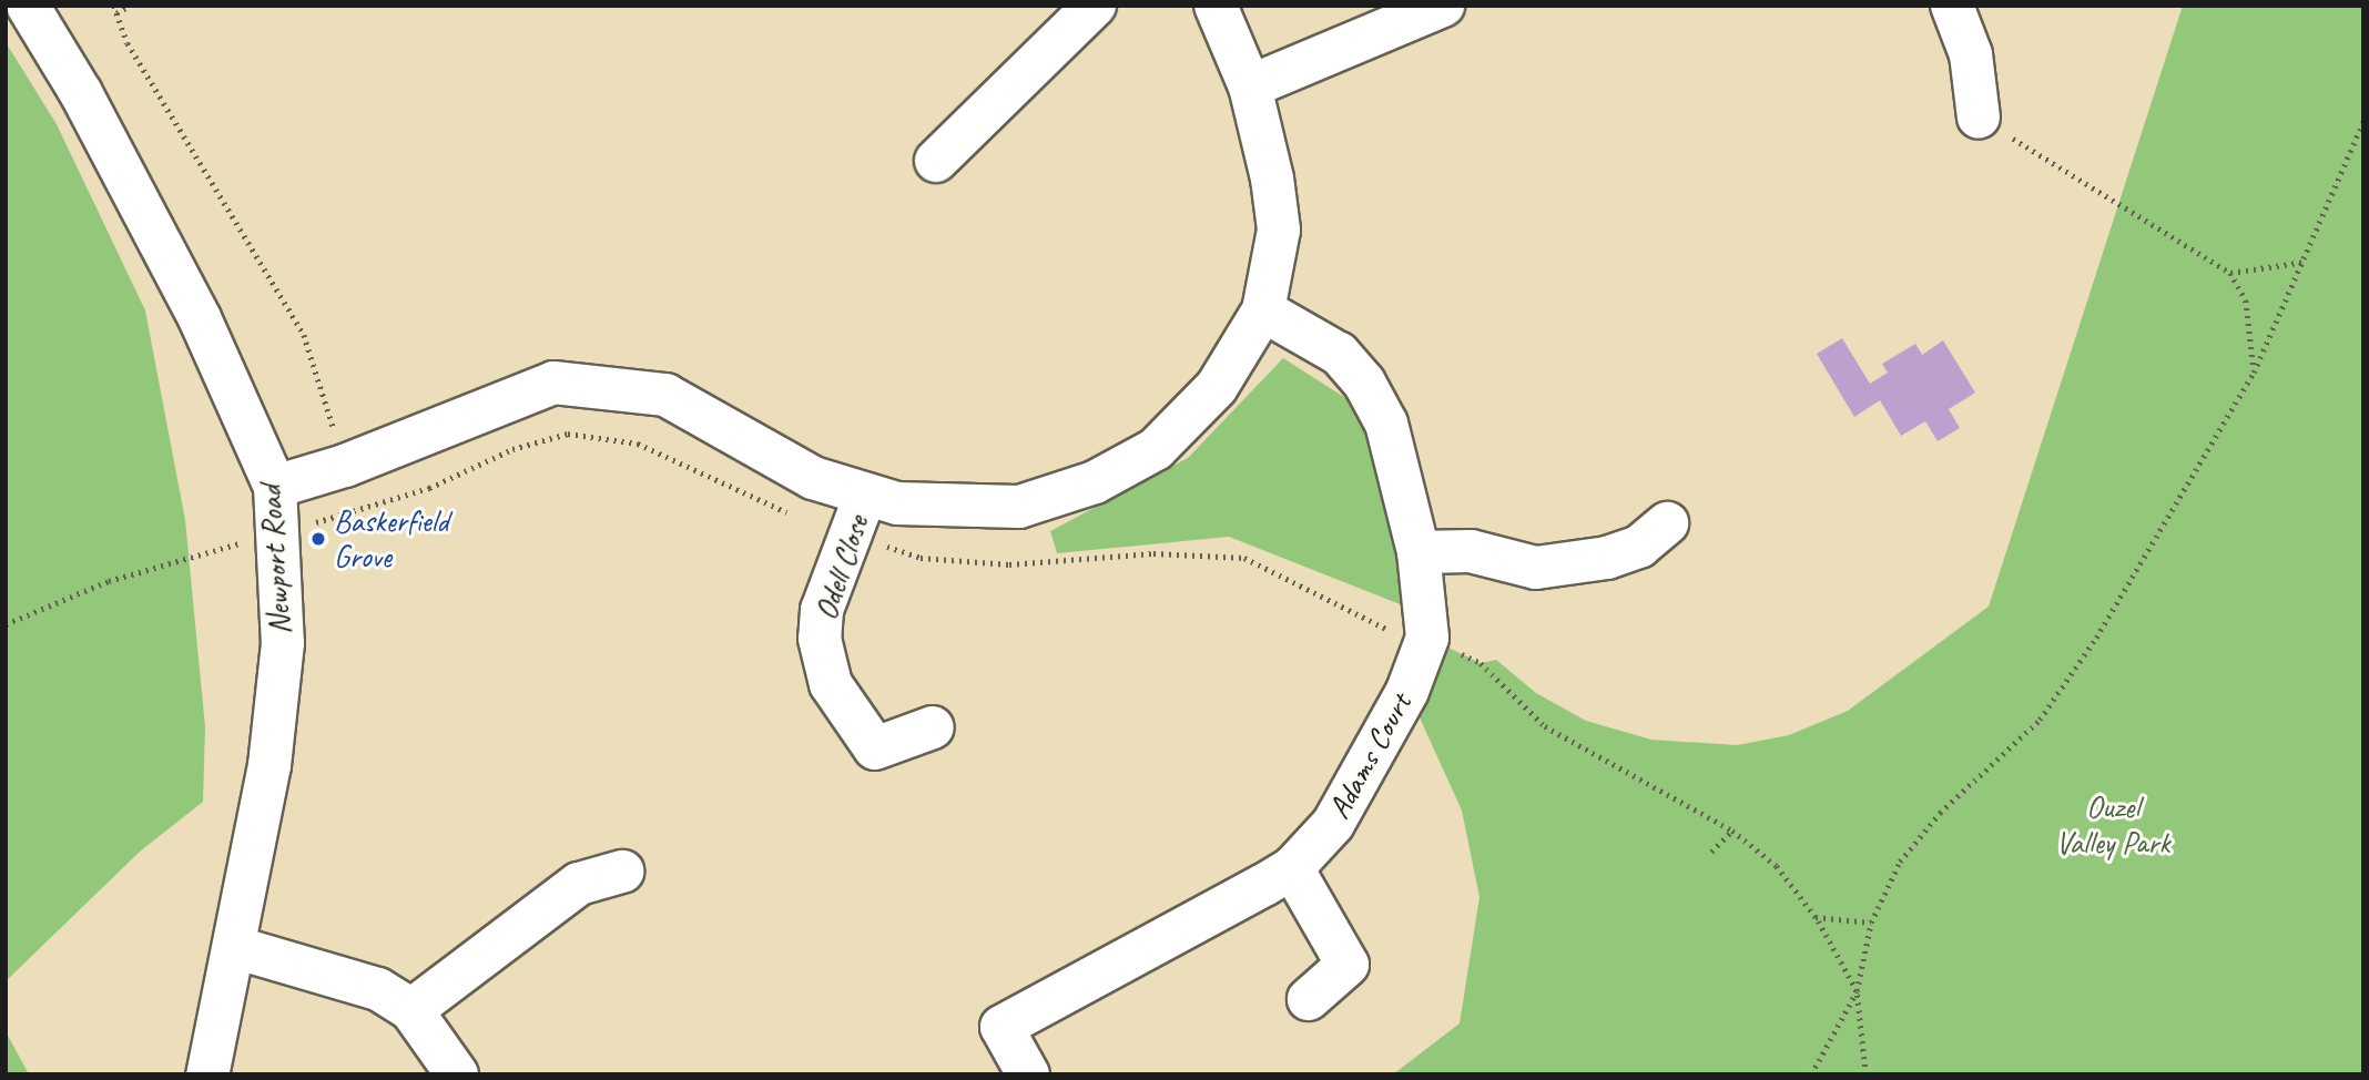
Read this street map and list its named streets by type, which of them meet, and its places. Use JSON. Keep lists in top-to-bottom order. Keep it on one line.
{"streets":{"street":["Newport Road","Odell Close","Adams Court"]},"parks":["Ouzel Valley Park"],"places":["Baskerfield Grove"]}
